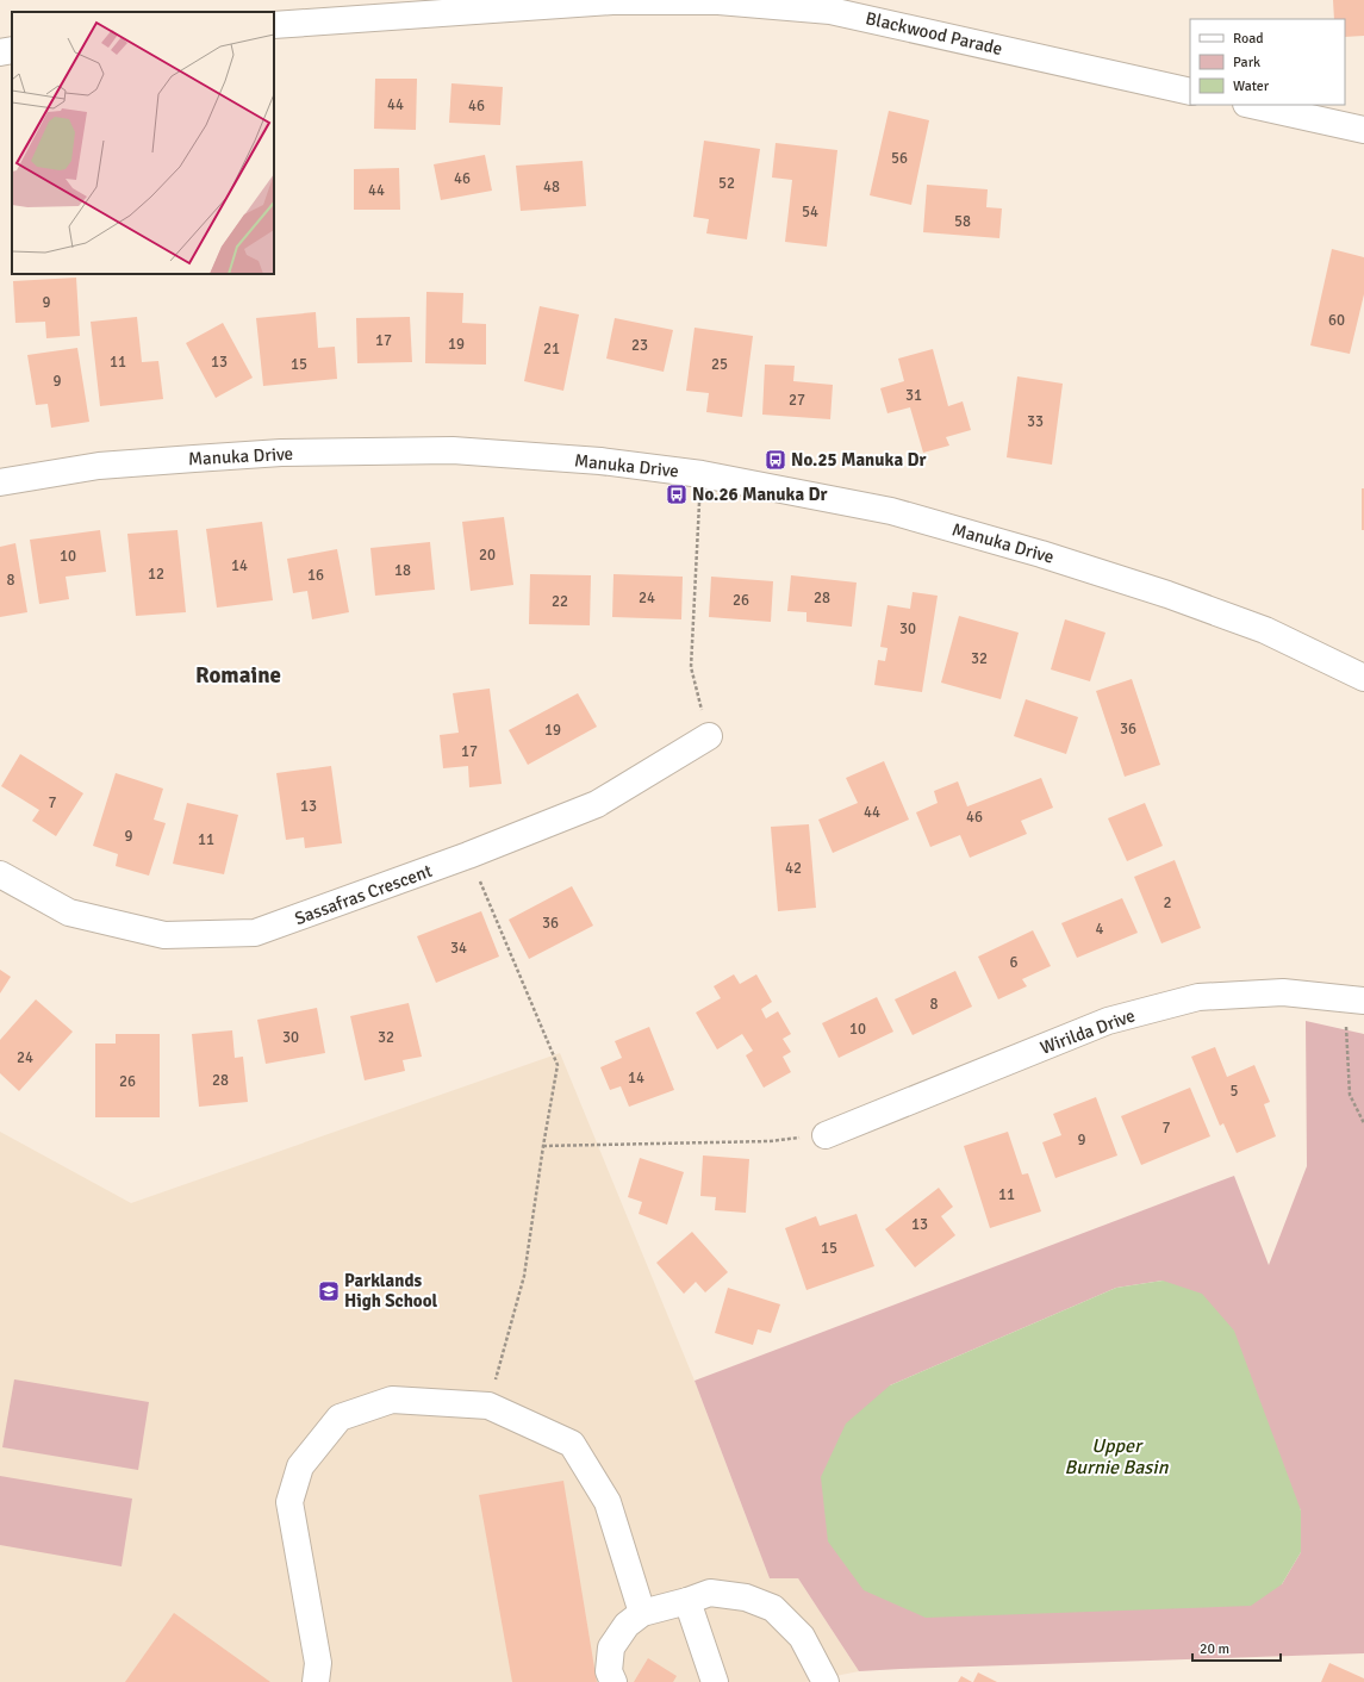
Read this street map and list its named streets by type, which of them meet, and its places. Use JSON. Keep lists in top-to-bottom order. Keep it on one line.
{"streets":{"street":["Blackwood Parade","Manuka Drive","Sassafras Crescent","Wirilda Drive"]},"districts":["Romaine"],"water":["Upper Burnie Basin"],"places":{"bus stop":["No.25 Manuka Dr","No.26 Manuka Dr"],"school or university":["Parklands High School"]},"house_numbers":["44","46","56","46","52","48","44","54","58","9","60","17","19","23","21","11","13","15","25","9","31","27","33","20","10","14","18","12","16","8","24","28","26","22","30","32","36","19","17","7","13","44","46","9","11","42","2","36","4","34","6","8","10","30","32","24","14","28","26","5","7","9","11","13","15"],"legend":["Road","Park","Water"],"scale_bar":"20 m"}
